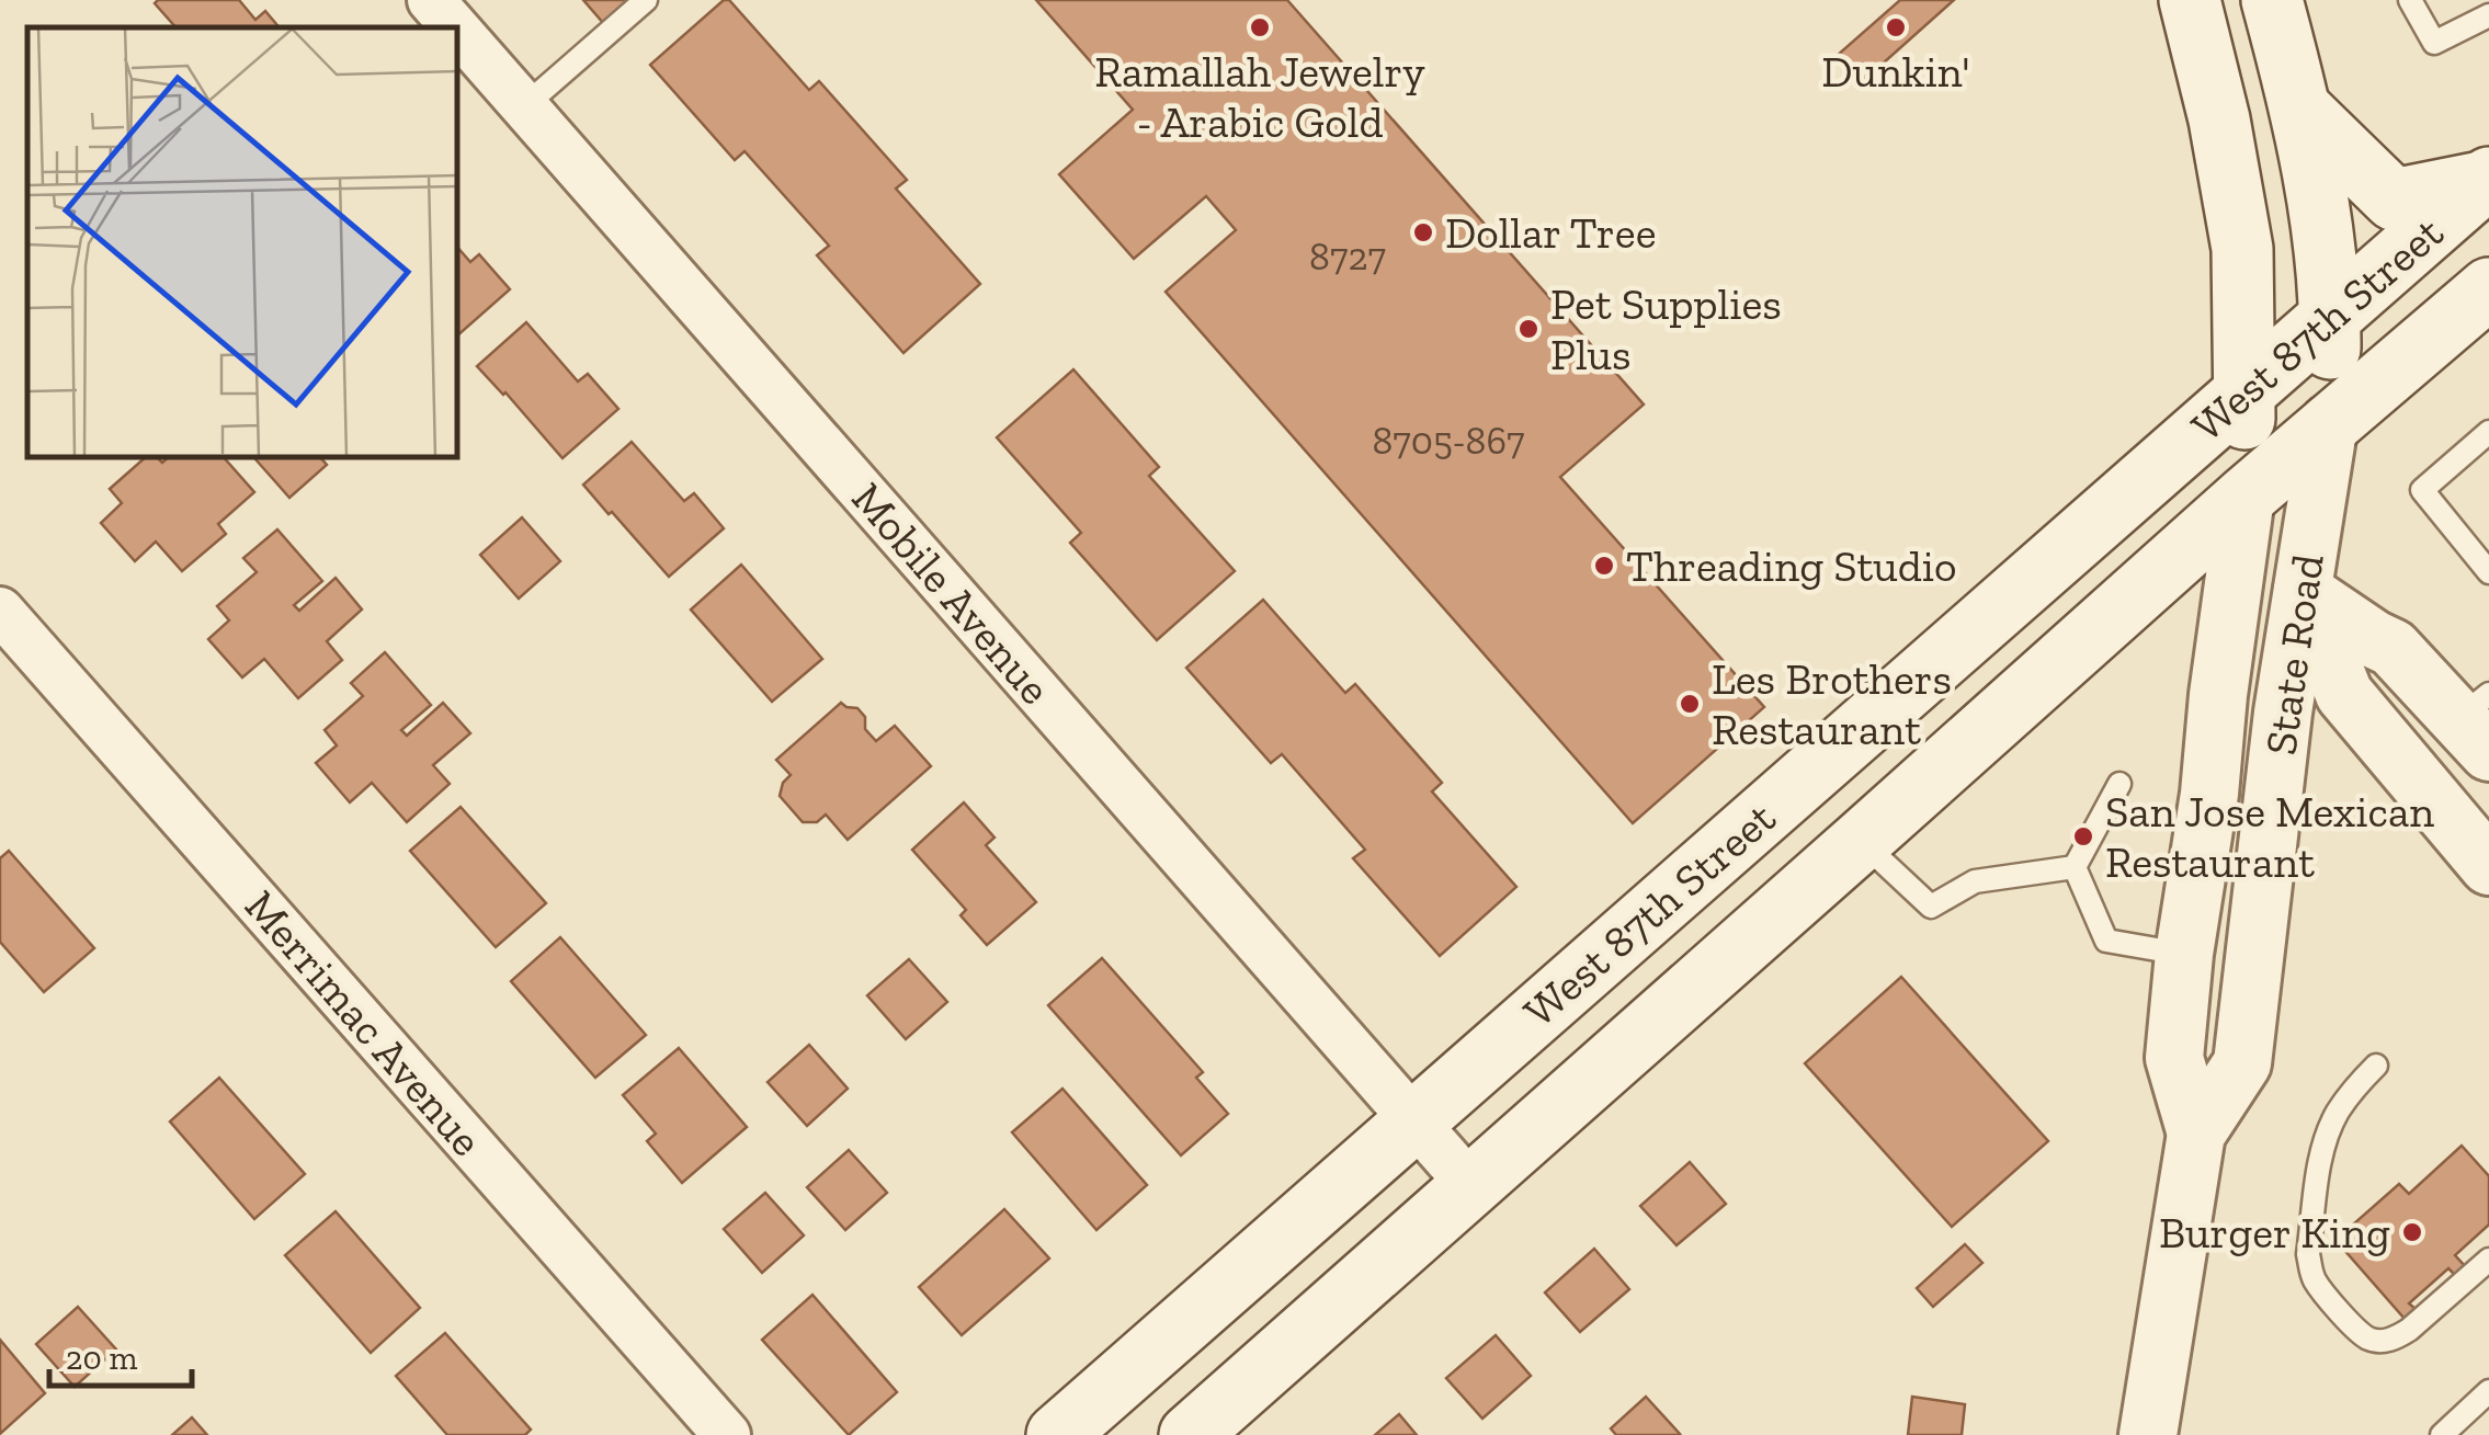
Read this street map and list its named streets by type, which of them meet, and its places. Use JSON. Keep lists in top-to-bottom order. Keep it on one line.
{"streets":{"main road":["West 87th Street"],"street":["Mobile Avenue","State Road","Merrimac Avenue"]},"crossings":[["West 87th Street","Mobile Avenue"],["West 87th Street","State Road"]],"places":["Ramallah Jewelry - Arabic Gold","Dunkin'","Dollar Tree","Pet Supplies Plus","Threading Studio","Les Brothers Restaurant","San Jose Mexican Restaurant","Burger King"],"house_numbers":["8727","8705-867"],"scale_bar":"20 m"}
